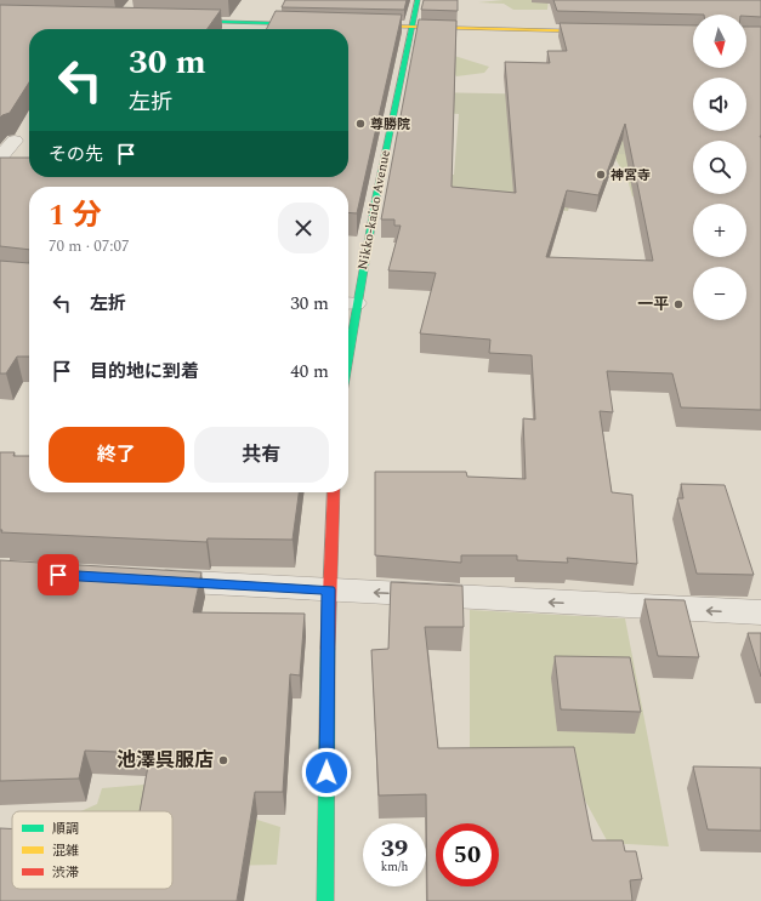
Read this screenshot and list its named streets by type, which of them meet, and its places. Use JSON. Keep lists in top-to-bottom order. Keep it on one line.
{"streets":{"main road":["Nikko-kaido Avenue"]},"places":["尊勝院","神宮寺","一平","池澤呉服店"],"legend":["順調","混雑","渋滞"],"north":"bottom","page":{"map_buttons":["+","−"],"turn":["30 m","左折"],"then":"その先","heading":["1 分","70 m · 07:07"],"list":[{"name":"左折","value":"30 m"},{"name":"目的地に到着","value":"40 m"}],"buttons":["終了","共有"],"speed":"39 km/h","limit":"50"}}
